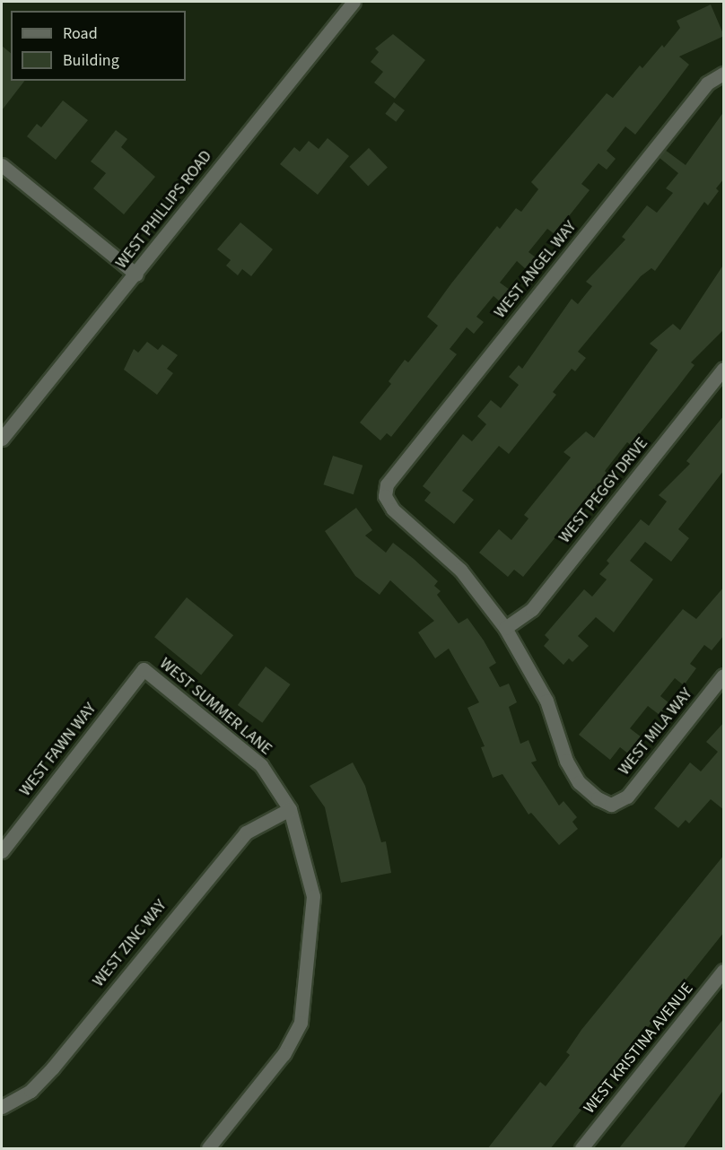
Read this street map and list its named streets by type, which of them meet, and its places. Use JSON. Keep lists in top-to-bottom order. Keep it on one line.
{"streets":{"street":["WEST PHILLIPS ROAD","WEST ANGEL WAY","WEST PEGGY DRIVE","WEST SUMMER LANE","WEST MILA WAY","WEST FAWN WAY","WEST ZINC WAY","WEST KRISTINA AVENUE"]},"crossings":[["WEST ANGEL WAY","WEST PEGGY DRIVE"],["WEST ANGEL WAY","WEST MILA WAY"],["WEST PEGGY DRIVE","WEST MILA WAY"],["WEST SUMMER LANE","WEST FAWN WAY"],["WEST SUMMER LANE","WEST ZINC WAY"]],"legend":["Road","Building"]}
